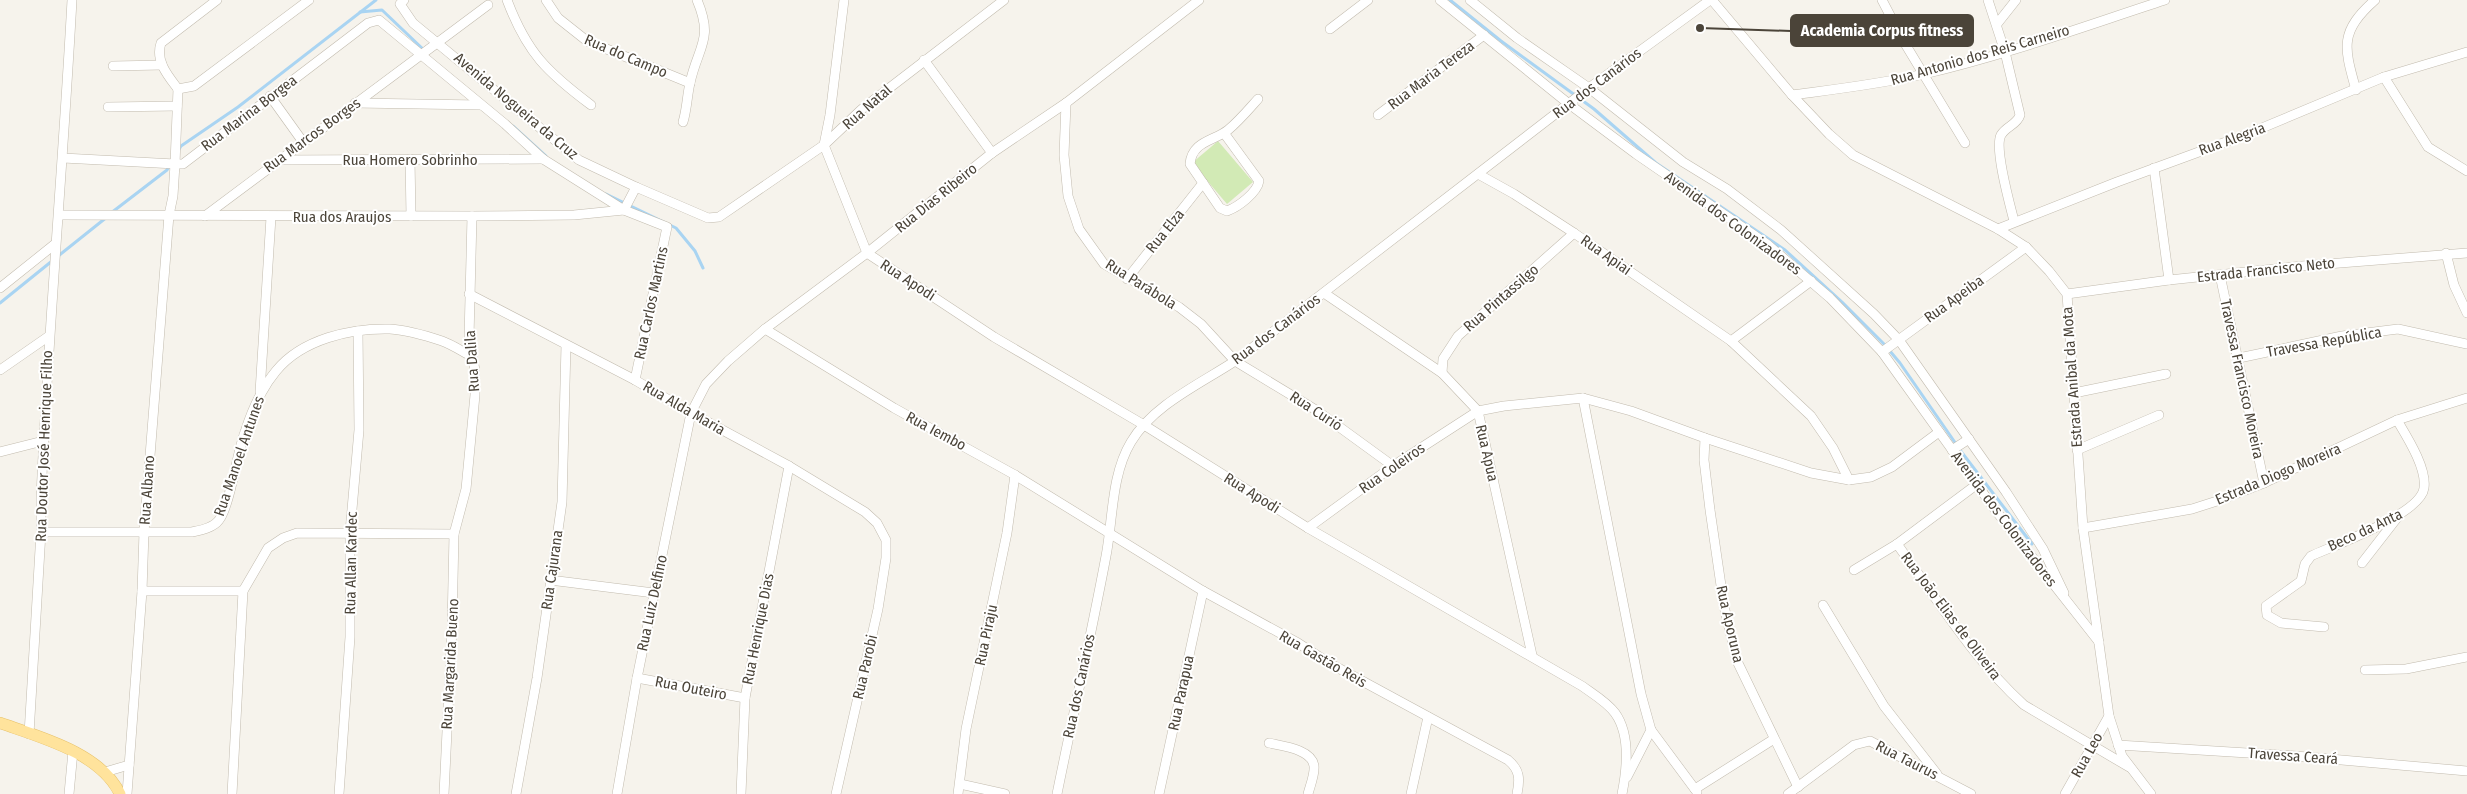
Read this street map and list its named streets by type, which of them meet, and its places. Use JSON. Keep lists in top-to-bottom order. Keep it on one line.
{"streets":{"street":["Rua Antonio dos Reis Carneiro","Rua do Campo","Rua Maria Tereza","Rua dos Canários","Avenida Nogueira da Cruz","Rua Natal","Rua Marina Borgea","Rua Marcos Borges","Rua Alegria","Rua Homero Sobrinho","Rua Dias Ribeiro","Rua dos Araujos","Avenida dos Colonizadores","Rua Elza","Rua Apiai","Estrada Francisco Neto","Rua Apodi","Rua Parábola","Rua Pintassilgo","Rua Apeiba","Rua Carlos Martins","Travessa República","Rua Dalila","Estrada Anibal da Mota","Travessa Francisco Moreira","Rua Alda Maria","Rua Curió","Rua Iembo","Rua Doutor José Henrique Filho","Rua Apua","Rua Manoel Antunes","Rua Coleiros","Estrada Diogo Moreira","Rua Albano","Beco da Anta","Rua Allan Kardec","Rua Cajurana","Rua Luiz Delfino","Rua Joāo Elias de Oliveira","Rua Aporuna","Rua Henrique Dias","Rua Piraju","Rua Gastão Reis","Rua Margarida Bueno","Rua Parobi","Rua Outeiro","Rua Parapua","Rua Leo","Travessa Ceará","Rua Taurus"]},"crossings":[["Rua Antonio dos Reis Carneiro","Estrada Anibal da Mota"],["Rua Maria Tereza","Avenida dos Colonizadores"],["Rua dos Canários","Avenida dos Colonizadores"],["Rua dos Canários","Rua Apiai"],["Rua dos Canários","Rua Apodi"],["Rua dos Canários","Rua Parábola"],["Rua dos Canários","Estrada Anibal da Mota"],["Rua dos Canários","Rua Curió"],["Rua dos Canários","Rua Iembo"],["Rua dos Canários","Rua Apua"],["Rua dos Canários","Rua Gastão Reis"],["Avenida Nogueira da Cruz","Rua Natal"],["Avenida Nogueira da Cruz","Rua Marina Borgea"],["Avenida Nogueira da Cruz","Rua Marcos Borges"],["Avenida Nogueira da Cruz","Rua Homero Sobrinho"],["Avenida Nogueira da Cruz","Rua dos Araujos"],["Avenida Nogueira da Cruz","Rua Carlos Martins"],["Rua Marcos Borges","Rua Homero Sobrinho"],["Rua Marcos Borges","Rua dos Araujos"],["Rua Alegria","Estrada Anibal da Mota"],["Rua Dias Ribeiro","Rua Apodi"],["Rua Dias Ribeiro","Rua Parábola"],["Rua Dias Ribeiro","Rua Alda Maria"],["Rua Dias Ribeiro","Rua Iembo"],["Rua Dias Ribeiro","Rua Luiz Delfino"],["Rua dos Araujos","Rua Dalila"],["Rua dos Araujos","Rua Doutor José Henrique Filho"],["Rua dos Araujos","Rua Albano"],["Avenida dos Colonizadores","Rua Apeiba"],["Avenida dos Colonizadores","Estrada Anibal da Mota"],["Avenida dos Colonizadores","Rua Joāo Elias de Oliveira"],["Rua Elza","Rua Parábola"],["Rua Apiai","Rua Pintassilgo"],["Estrada Francisco Neto","Estrada Anibal da Mota"],["Estrada Francisco Neto","Travessa Francisco Moreira"],["Rua Apodi","Rua Apua"],["Rua Apodi","Rua Coleiros"],["Rua Parábola","Rua Curió"],["Rua Pintassilgo","Rua Apua"],["Rua Apeiba","Estrada Anibal da Mota"],["Rua Carlos Martins","Rua Alda Maria"],["Travessa República","Travessa Francisco Moreira"],["Rua Dalila","Rua Alda Maria"],["Rua Dalila","Rua Manoel Antunes"],["Rua Dalila","Rua Margarida Bueno"],["Estrada Anibal da Mota","Estrada Diogo Moreira"],["Estrada Anibal da Mota","Rua Joāo Elias de Oliveira"],["Estrada Anibal da Mota","Rua Leo"],["Estrada Anibal da Mota","Travessa Ceará"],["Travessa Francisco Moreira","Estrada Diogo Moreira"],["Rua Alda Maria","Rua Cajurana"],["Rua Alda Maria","Rua Luiz Delfino"],["Rua Alda Maria","Rua Henrique Dias"],["Rua Alda Maria","Rua Parobi"],["Rua Curió","Rua Coleiros"],["Rua Iembo","Rua Piraju"],["Rua Iembo","Rua Gastão Reis"],["Rua Doutor José Henrique Filho","Rua Manoel Antunes"],["Rua Apua","Rua Coleiros"],["Rua Manoel Antunes","Rua Albano"],["Rua Manoel Antunes","Rua Allan Kardec"],["Estrada Diogo Moreira","Beco da Anta"],["Rua Luiz Delfino","Rua Outeiro"],["Rua Joāo Elias de Oliveira","Rua Leo"],["Rua Aporuna","Rua Taurus"],["Rua Henrique Dias","Rua Outeiro"],["Rua Gastão Reis","Rua Parapua"]],"places":["Academia Corpus fitness"]}
